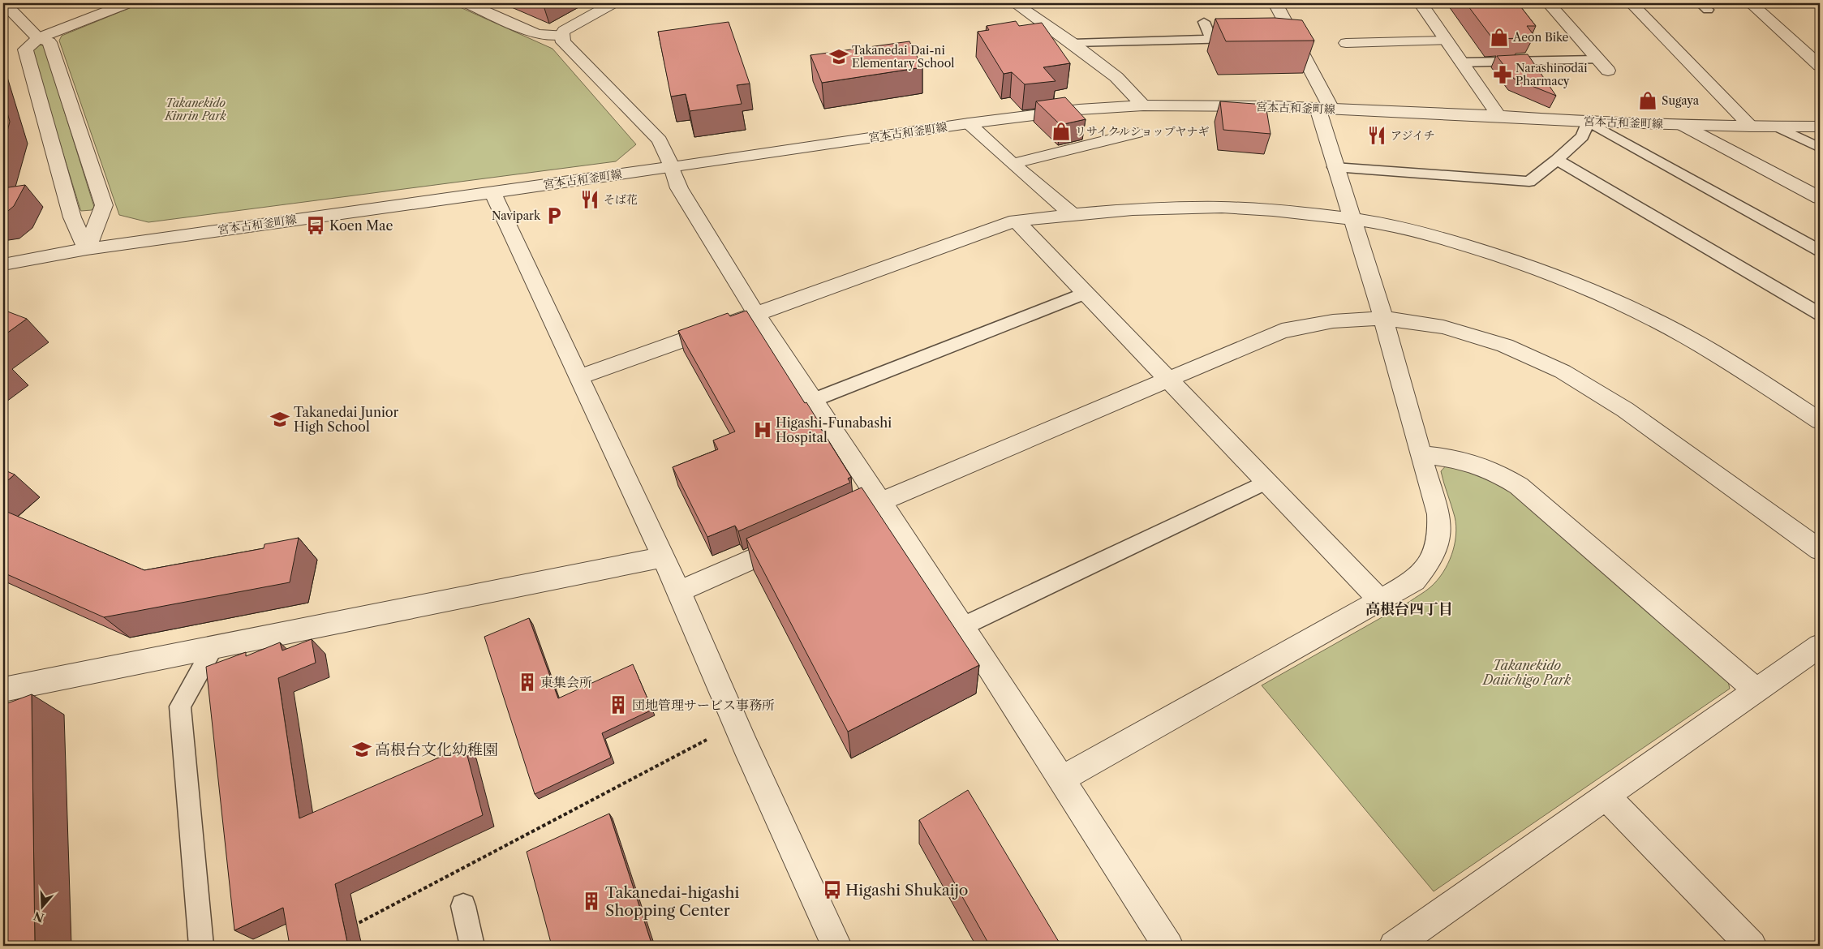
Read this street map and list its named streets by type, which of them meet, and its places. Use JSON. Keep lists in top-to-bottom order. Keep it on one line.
{"streets":{"street":["宮本古和釜町線"]},"districts":["高根台四丁目"],"parks":["Takanekido Kinrin Park","Takanekido Daiichigo Park"],"places":{"shop":["Aeon Bike","Sugaya","リサイクルショップヤナギ"],"school or university":["Takanedai Dai-ni Elementary School","Takanedai Junior High School","高根台文化幼稚園"],"pharmacy":["Narashinodai Pharmacy"],"restaurant":["アジイチ","そば花"],"parking":["Navipark"],"bus stop":["Koen Mae","Higashi Shukaijo"],"hospital":["Higashi-Funabashi Hospital"],"building":["東集会所","団地管理サービス事務所","Takanedai-higashi Shopping Center"]},"north":"bottom"}
